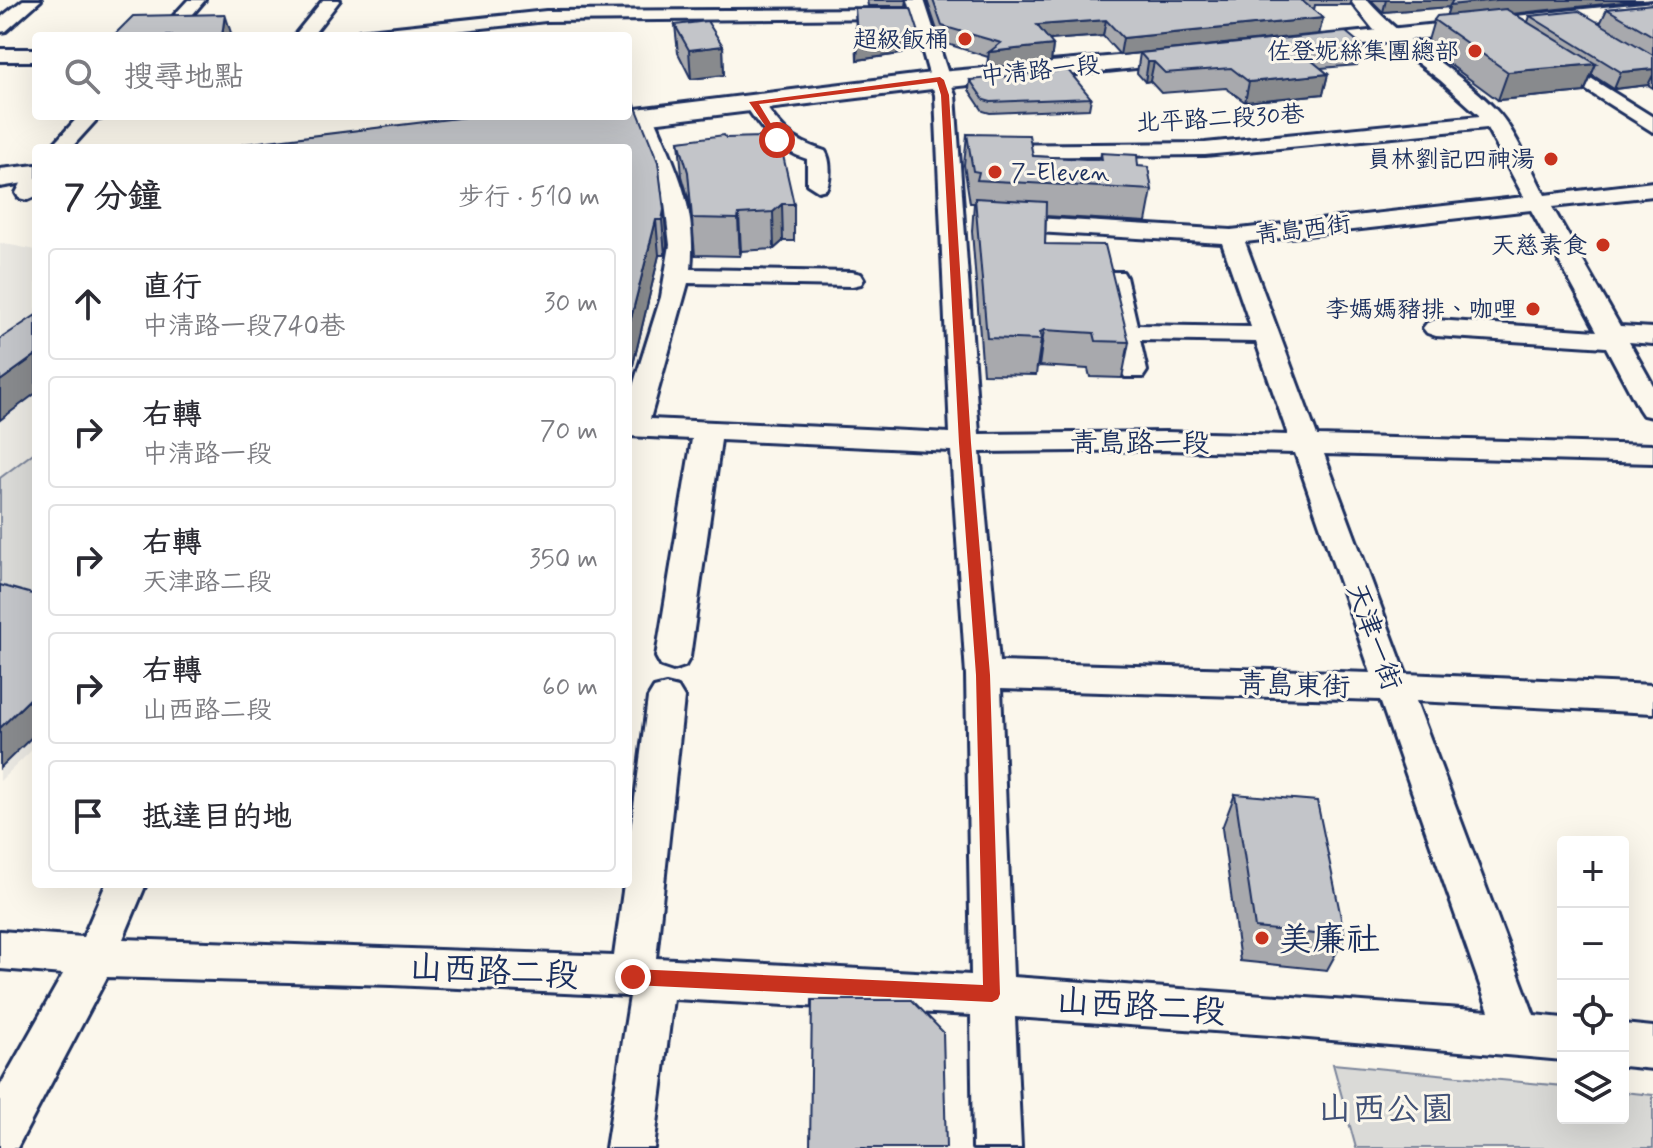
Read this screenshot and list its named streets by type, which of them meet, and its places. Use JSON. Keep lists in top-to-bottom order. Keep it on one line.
{"streets":{"main road":["中清路一段"],"street":["北平路二段30巷","青島西街","青島路一段","天津一街","青島東街","山西路二段"]},"crossings":[["青島西街","天津一街"],["青島路一段","天津一街"],["天津一街","青島東街"],["天津一街","山西路二段"]],"parks":["山西公園"],"places":["超級飯桶","佐登妮絲集團總部","員林劉記四神湯","7-Eleven","天慈素食","李媽媽豬排、咖哩","美廉社"],"page":{"search":"搜尋地點","heading":["7 分鐘","步行 · 510 m"],"list":[["直行","中清路一段740巷","30 m"],["右轉","中清路一段","70 m"],["右轉","天津路二段","350 m"],["右轉","山西路二段","60 m"],"抵達目的地"],"map_buttons":["+","−"]}}
